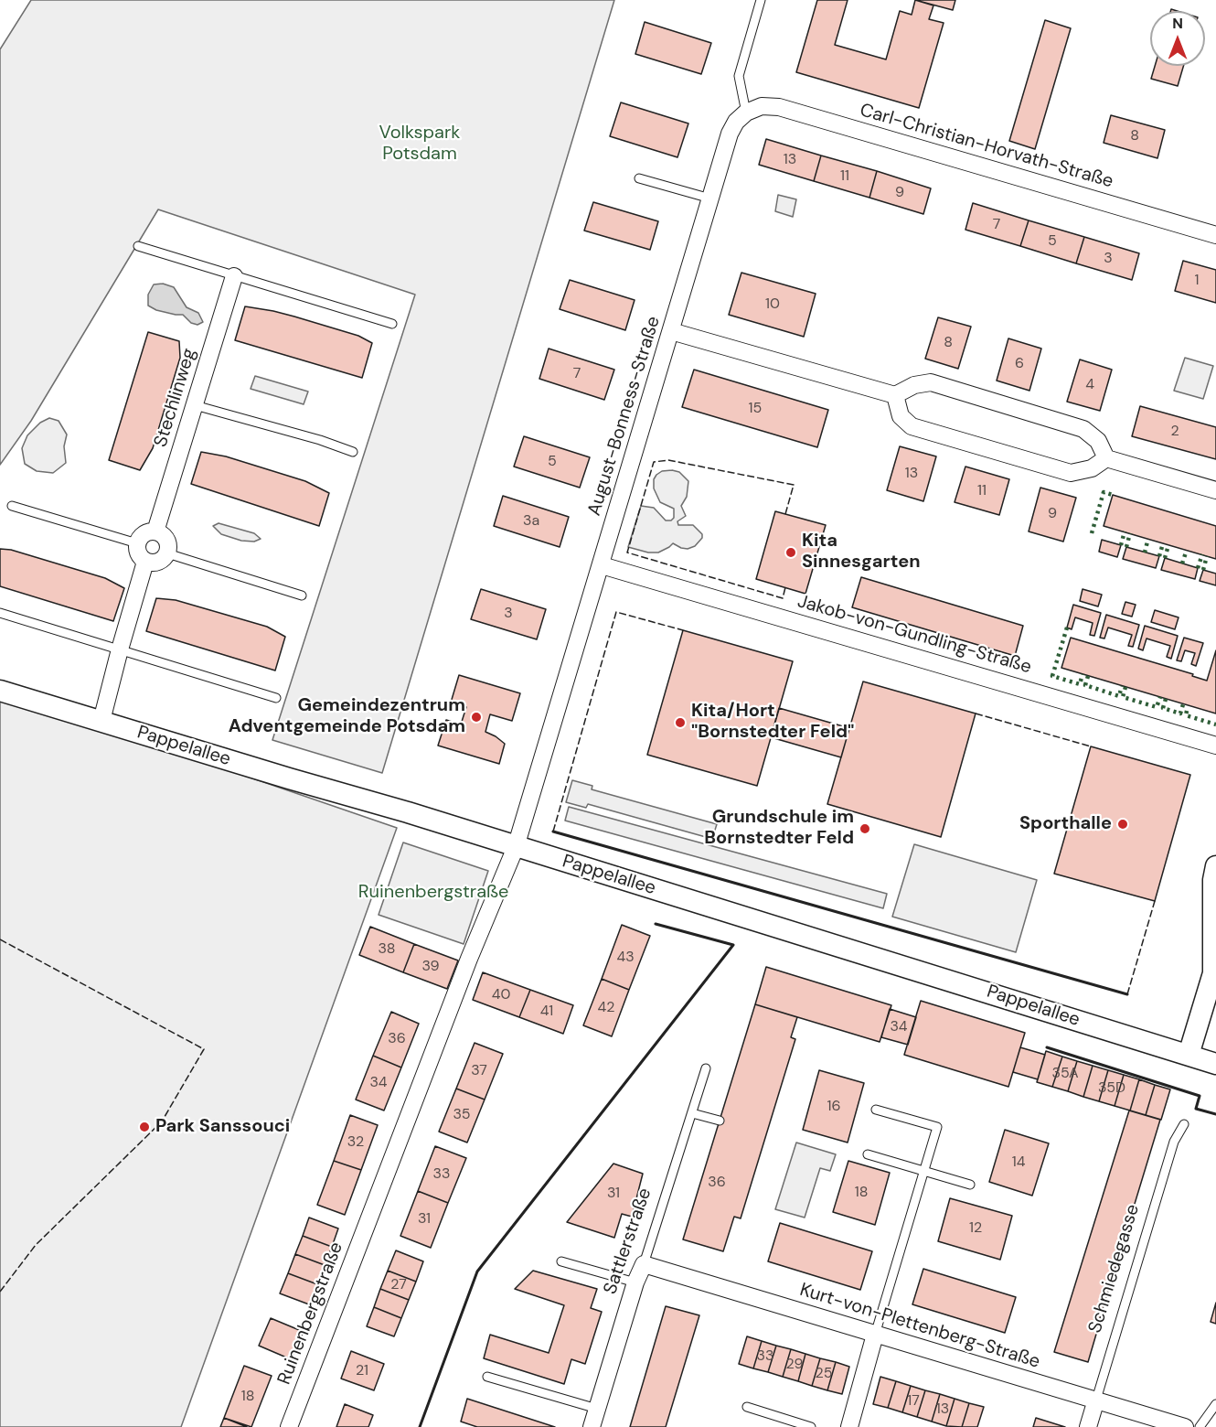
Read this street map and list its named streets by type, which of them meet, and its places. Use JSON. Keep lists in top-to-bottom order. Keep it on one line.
{"streets":{"street":["Carl-Christian-Horvath-Straße","Stechlinweg","August-Bonness-Straße","Jakob-von-Gundling-Straße","Pappelallee","Sattlerstraße","Schmiedegasse","Ruinenbergstraße","Kurt-von-Plettenberg-Straße"]},"crossings":[["Carl-Christian-Horvath-Straße","August-Bonness-Straße"],["August-Bonness-Straße","Jakob-von-Gundling-Straße"],["August-Bonness-Straße","Pappelallee"],["August-Bonness-Straße","Ruinenbergstraße"],["Pappelallee","Ruinenbergstraße"],["Sattlerstraße","Kurt-von-Plettenberg-Straße"],["Schmiedegasse","Kurt-von-Plettenberg-Straße"]],"parks":["Volkspark Potsdam","Ruinenbergstraße"],"places":["Kita Sinnesgarten","Gemeindezentrum Adventgemeinde Potsdam","Kita/Hort \"Bornstedter Feld\"","Sporthalle","Grundschule im Bornstedter Feld","Park Sanssouci"],"house_numbers":["8","13","11","9","7","5","3","1","10","8","6","7","4","15","2","5","13","11","9","3a","3","38","43","39","40","42","41","34","36","37","35A","34","35D","16","35","32","14","33","36","18","31","31","12","27","33","29","21","25","18","17","13"],"north":"top"}
